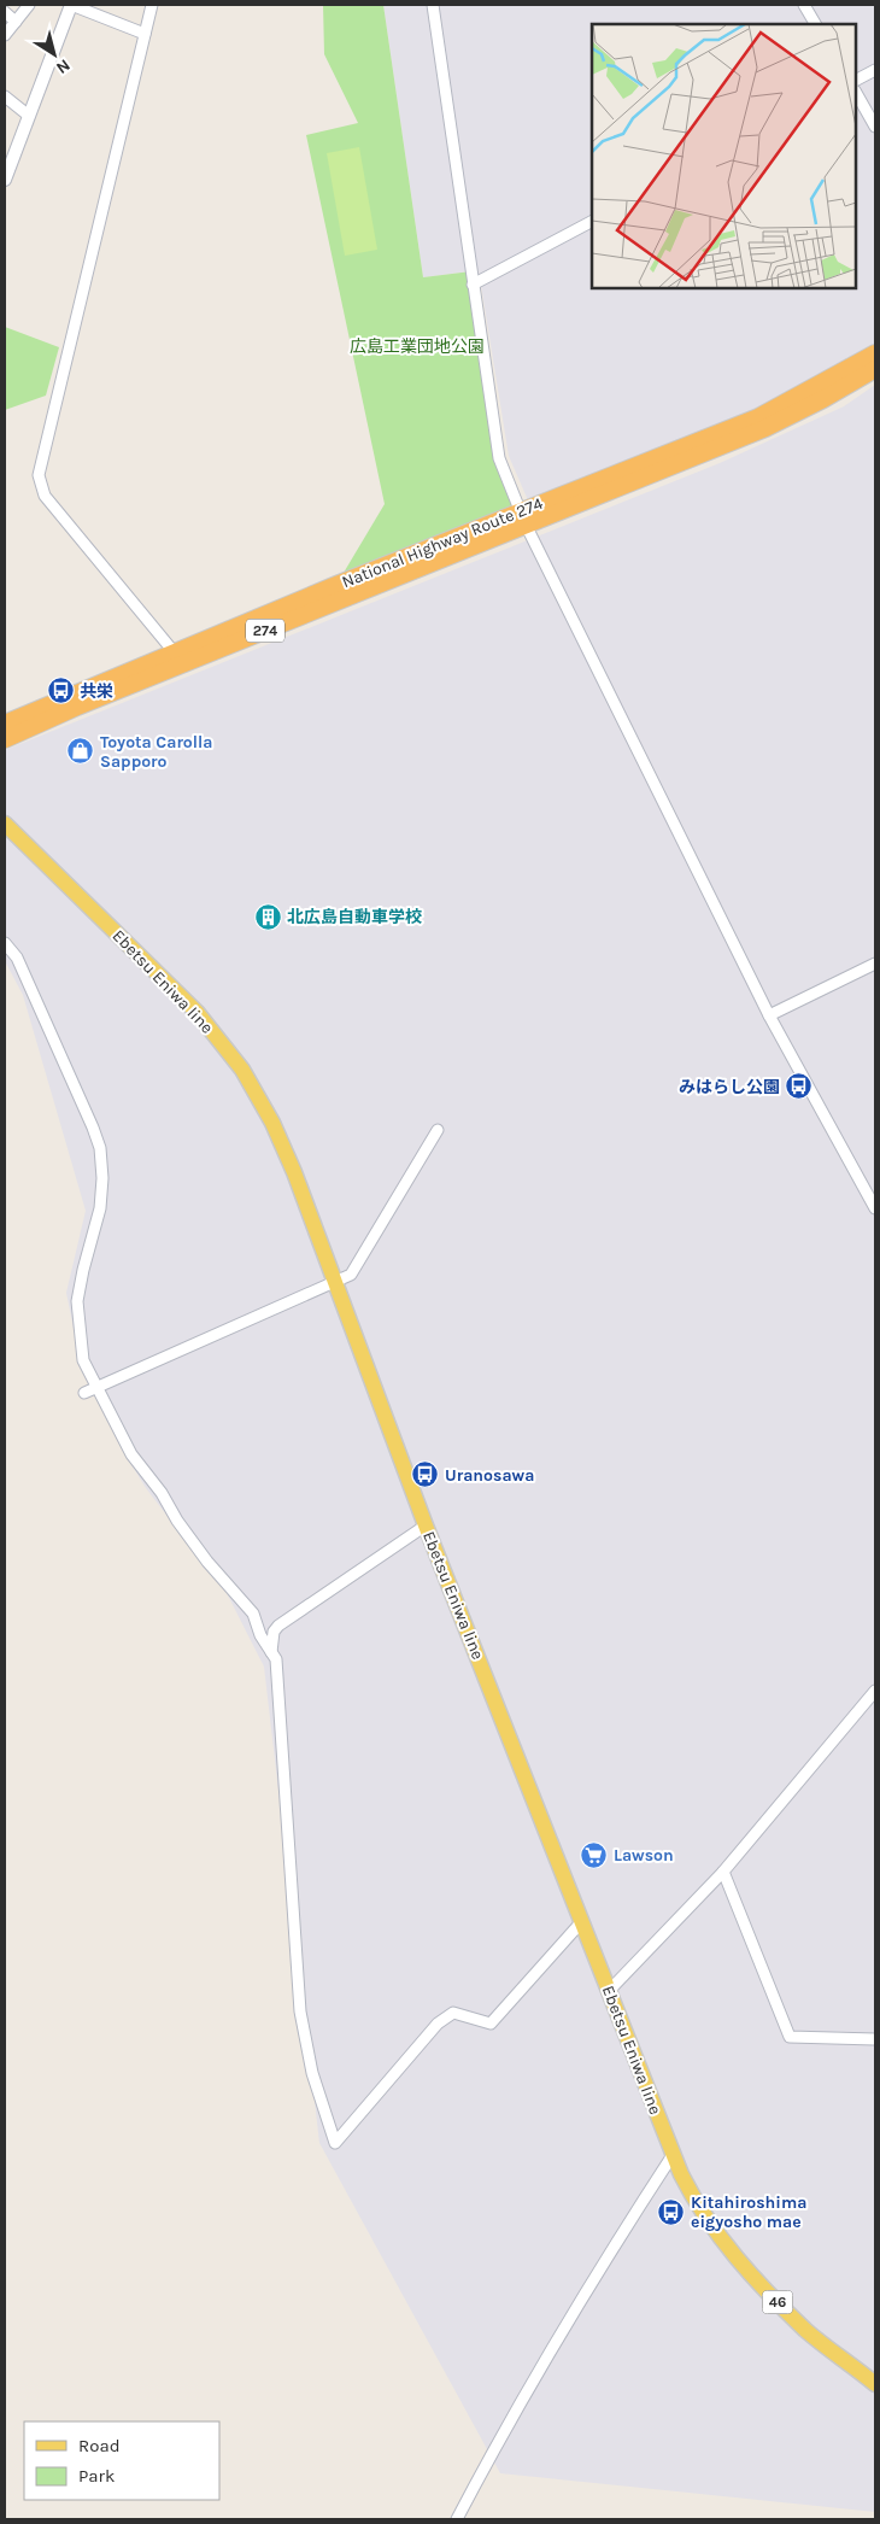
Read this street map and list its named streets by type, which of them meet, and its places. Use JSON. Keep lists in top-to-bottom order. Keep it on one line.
{"streets":{"highway":["National Highway Route 274","274"],"main road":["Ebetsu Eniwa line","46"]},"parks":["広島工業団地公園"],"places":{"bus stop":["共栄","みはらし公園","Uranosawa","Kitahiroshima eigyosho mae"],"shop":["Toyota Carolla Sapporo"],"building":["北広島自動車学校"],"supermarket":["Lawson"]},"legend":["Road","Park"],"north":"bottom right"}
